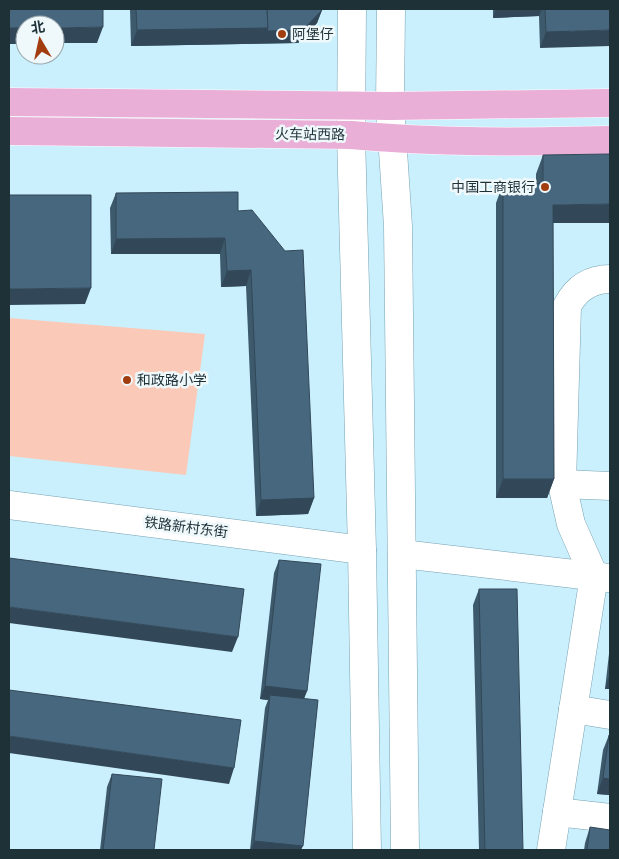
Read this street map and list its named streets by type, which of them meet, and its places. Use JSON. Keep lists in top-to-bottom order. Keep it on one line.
{"streets":{"main road":["火车站西路"],"street":["铁路新村东街"]},"places":["阿堡仔","中国工商银行","和政路小学"],"north":"top"}
